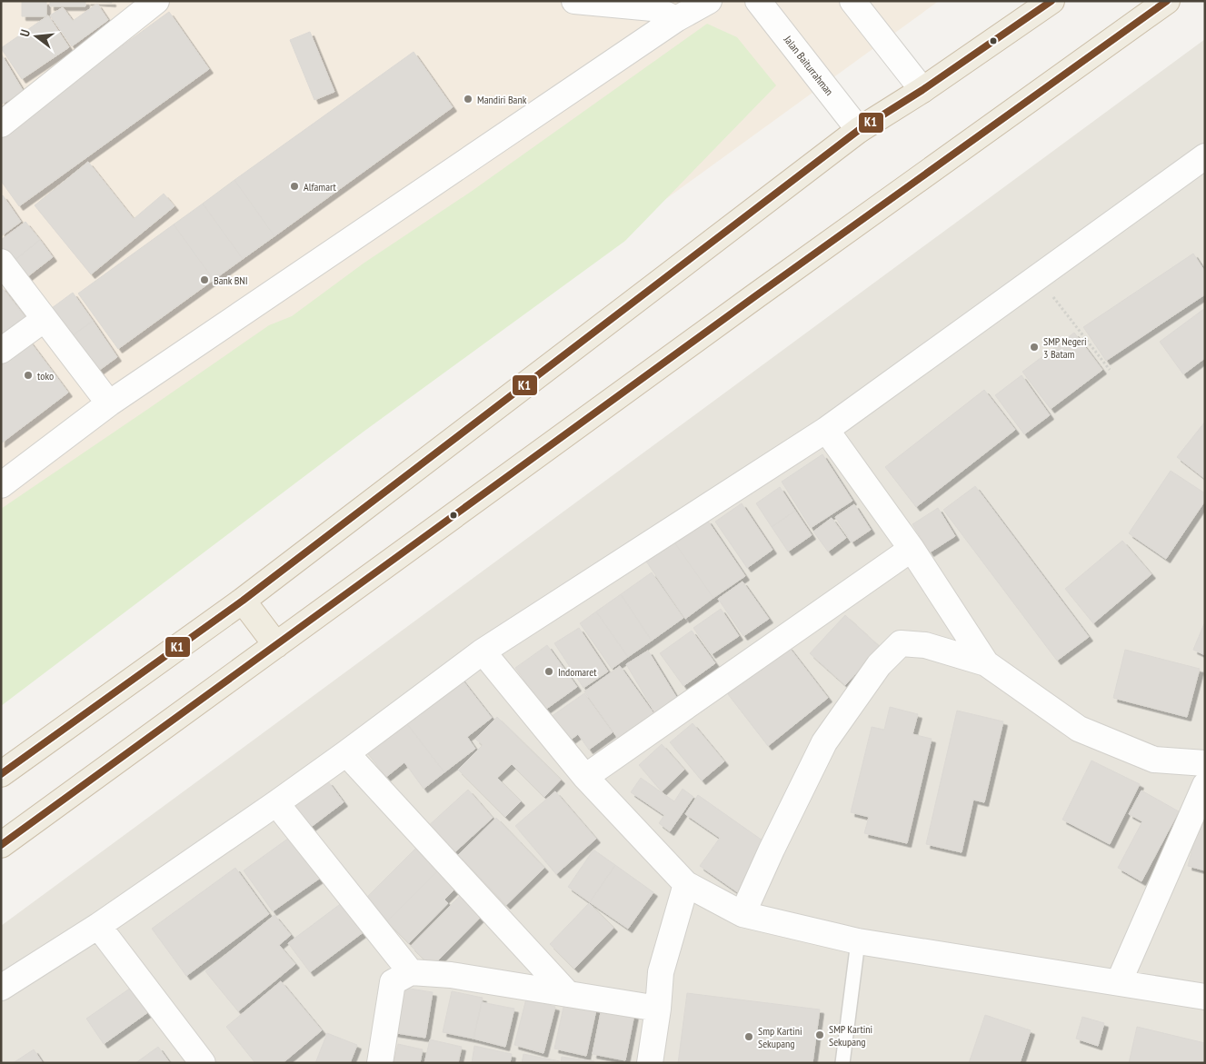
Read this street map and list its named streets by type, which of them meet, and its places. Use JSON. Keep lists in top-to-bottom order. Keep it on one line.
{"streets":{"street":["Jalan Baiturrahman"]},"places":["Mandiri Bank","Alfamart","Bank BNI","SMP Negeri 3 Batam","toko","Indomaret","SMP Kartini Sekupang","Smp Kartini Sekupang"],"lines":["transit line K1"],"north":"left"}
